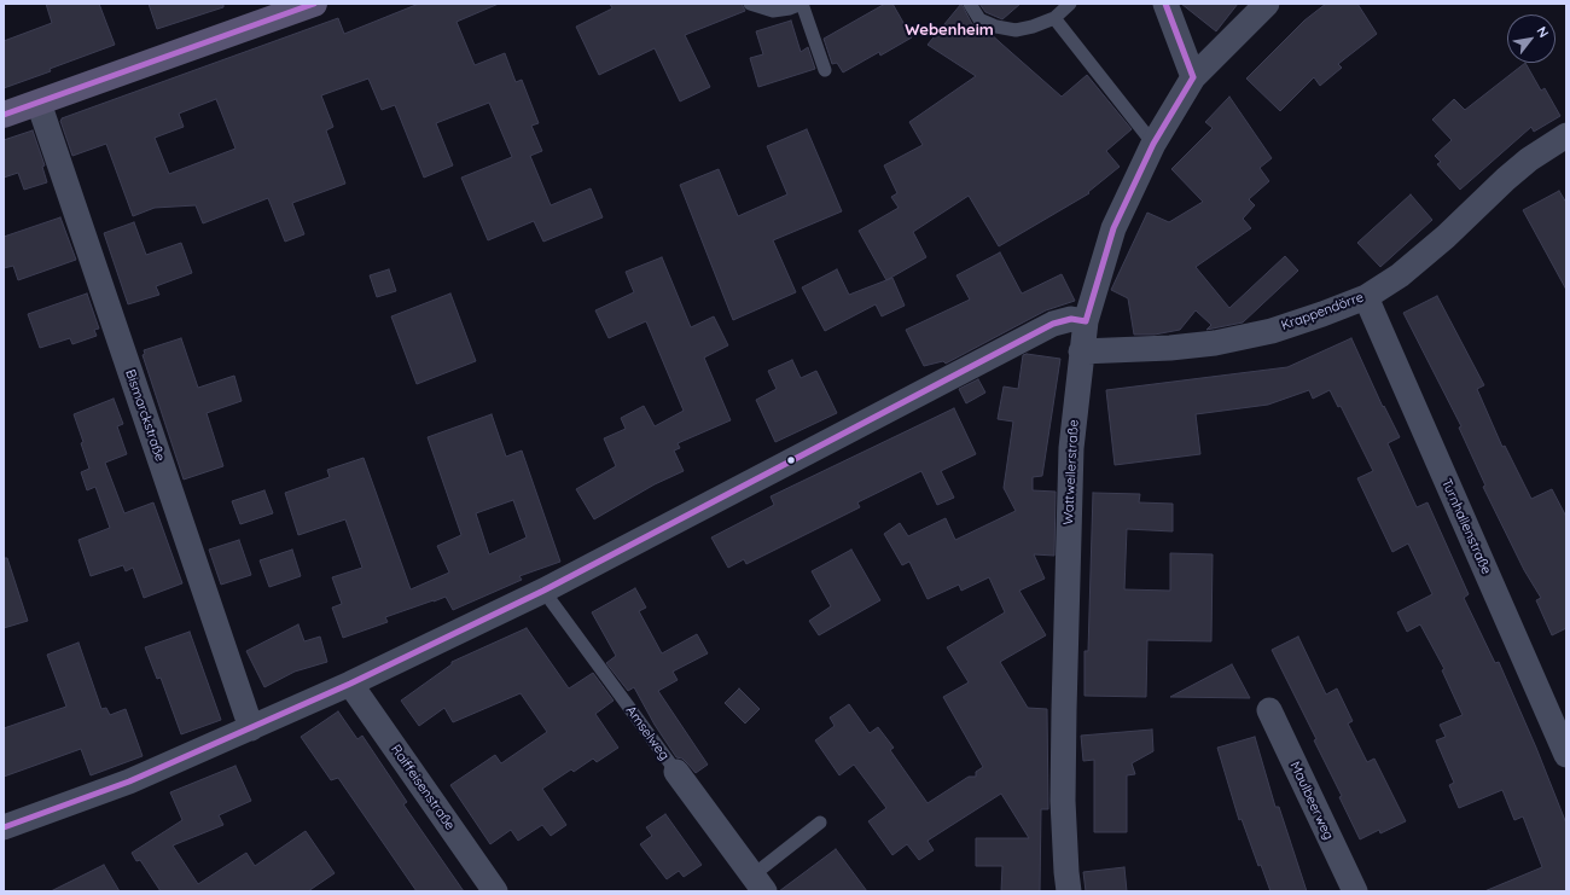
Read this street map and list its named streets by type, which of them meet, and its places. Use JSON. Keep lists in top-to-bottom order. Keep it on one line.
{"streets":{"street":["Krappendörre","Bismarckstraße","Wattweilerstraße","Turnhallenstraße","Amselweg","Raiffeisenstraße","Maulbeerweg"]},"crossings":[["Krappendörre","Wattweilerstraße"],["Krappendörre","Turnhallenstraße"]],"districts":["Webenheim"],"north":"top right"}
